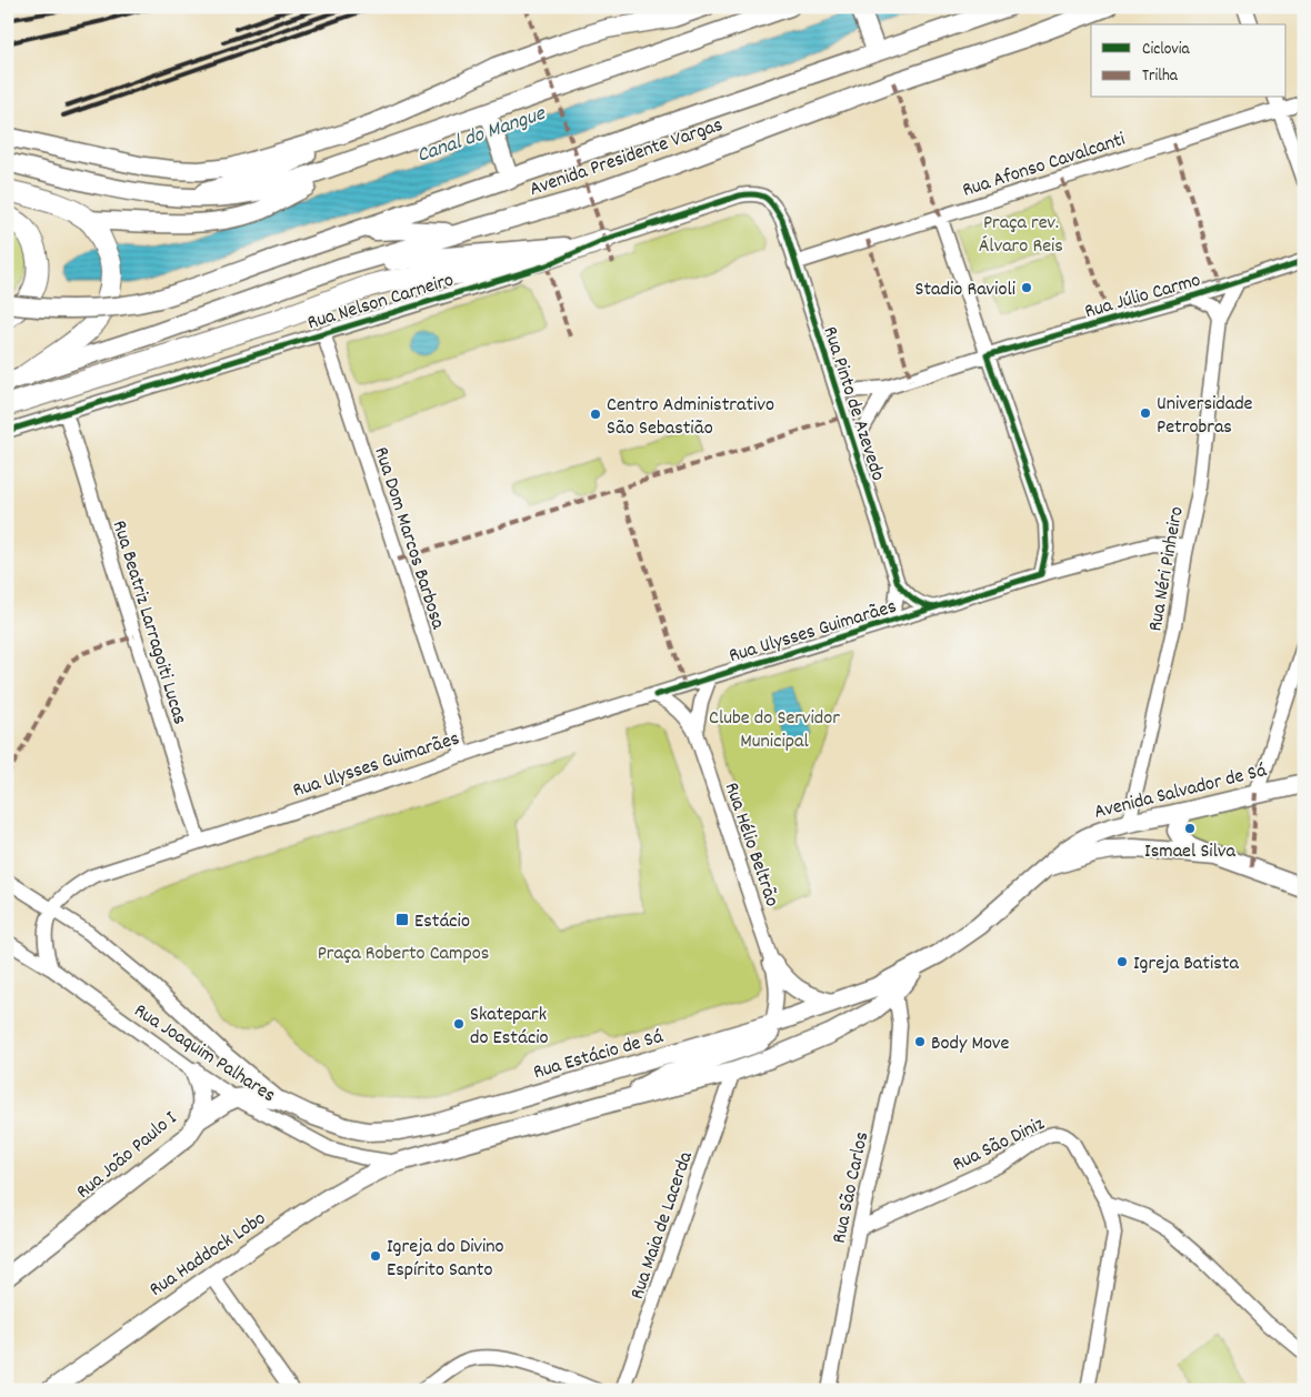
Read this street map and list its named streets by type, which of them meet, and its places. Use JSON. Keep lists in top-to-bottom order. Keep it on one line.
{"streets":{"main road":["Avenida Presidente Vargas","Avenida Salvador de Sá","Rua Estácio de Sá","Rua João Paulo I","Rua Haddock Lobo"],"street":["Rua Afonso Cavalcanti","Rua Júlio Carmo","Rua Nelson Carneiro","Rua Pinto de Azevedo","Rua Dom Marcos Barbosa","Rua Néri Pinheiro","Rua Beatriz Larragoiti Lucas","Rua Ulysses Guimarães","Rua Hélio Beltrão","Rua Joaquim Palhares","Rua São Diniz","Rua São Carlos","Rua Maia de Lacerda"]},"crossings":[["Rua Afonso Cavalcanti","Rua Pinto de Azevedo"],["Rua Júlio Carmo","Rua Pinto de Azevedo"],["Rua Júlio Carmo","Rua Néri Pinheiro"],["Rua Nelson Carneiro","Rua Pinto de Azevedo"],["Rua Nelson Carneiro","Rua Dom Marcos Barbosa"],["Rua Nelson Carneiro","Rua Beatriz Larragoiti Lucas"],["Rua Pinto de Azevedo","Rua Ulysses Guimarães"],["Rua Dom Marcos Barbosa","Rua Ulysses Guimarães"],["Rua Néri Pinheiro","Rua Ulysses Guimarães"],["Rua Néri Pinheiro","Avenida Salvador de Sá"],["Rua Beatriz Larragoiti Lucas","Rua Ulysses Guimarães"],["Rua Ulysses Guimarães","Rua Hélio Beltrão"],["Rua Ulysses Guimarães","Rua Joaquim Palhares"],["Avenida Salvador de Sá","Rua Estácio de Sá"],["Rua Hélio Beltrão","Rua Estácio de Sá"],["Rua Joaquim Palhares","Rua Estácio de Sá"],["Rua Joaquim Palhares","Rua João Paulo I"],["Rua Joaquim Palhares","Rua Haddock Lobo"],["Rua Estácio de Sá","Rua João Paulo I"],["Rua Estácio de Sá","Rua São Carlos"],["Rua Estácio de Sá","Rua Maia de Lacerda"],["Rua Estácio de Sá","Rua Haddock Lobo"],["Rua São Diniz","Rua São Carlos"]],"water":["Canal do Mangue"],"parks":["Praça rev. Álvaro Reis","Clube do Servidor Municipal","Praça Roberto Campos"],"places":{"other":["Stadio Ravioli","Universidade Petrobras","Centro Administrativo São Sebastião","Ismael Silva","Igreja Batista","Skatepark do Estácio","Body Move","Igreja do Divino Espírito Santo"],"transit":["Estácio"]},"legend":["Ciclovia","Trilha"]}
